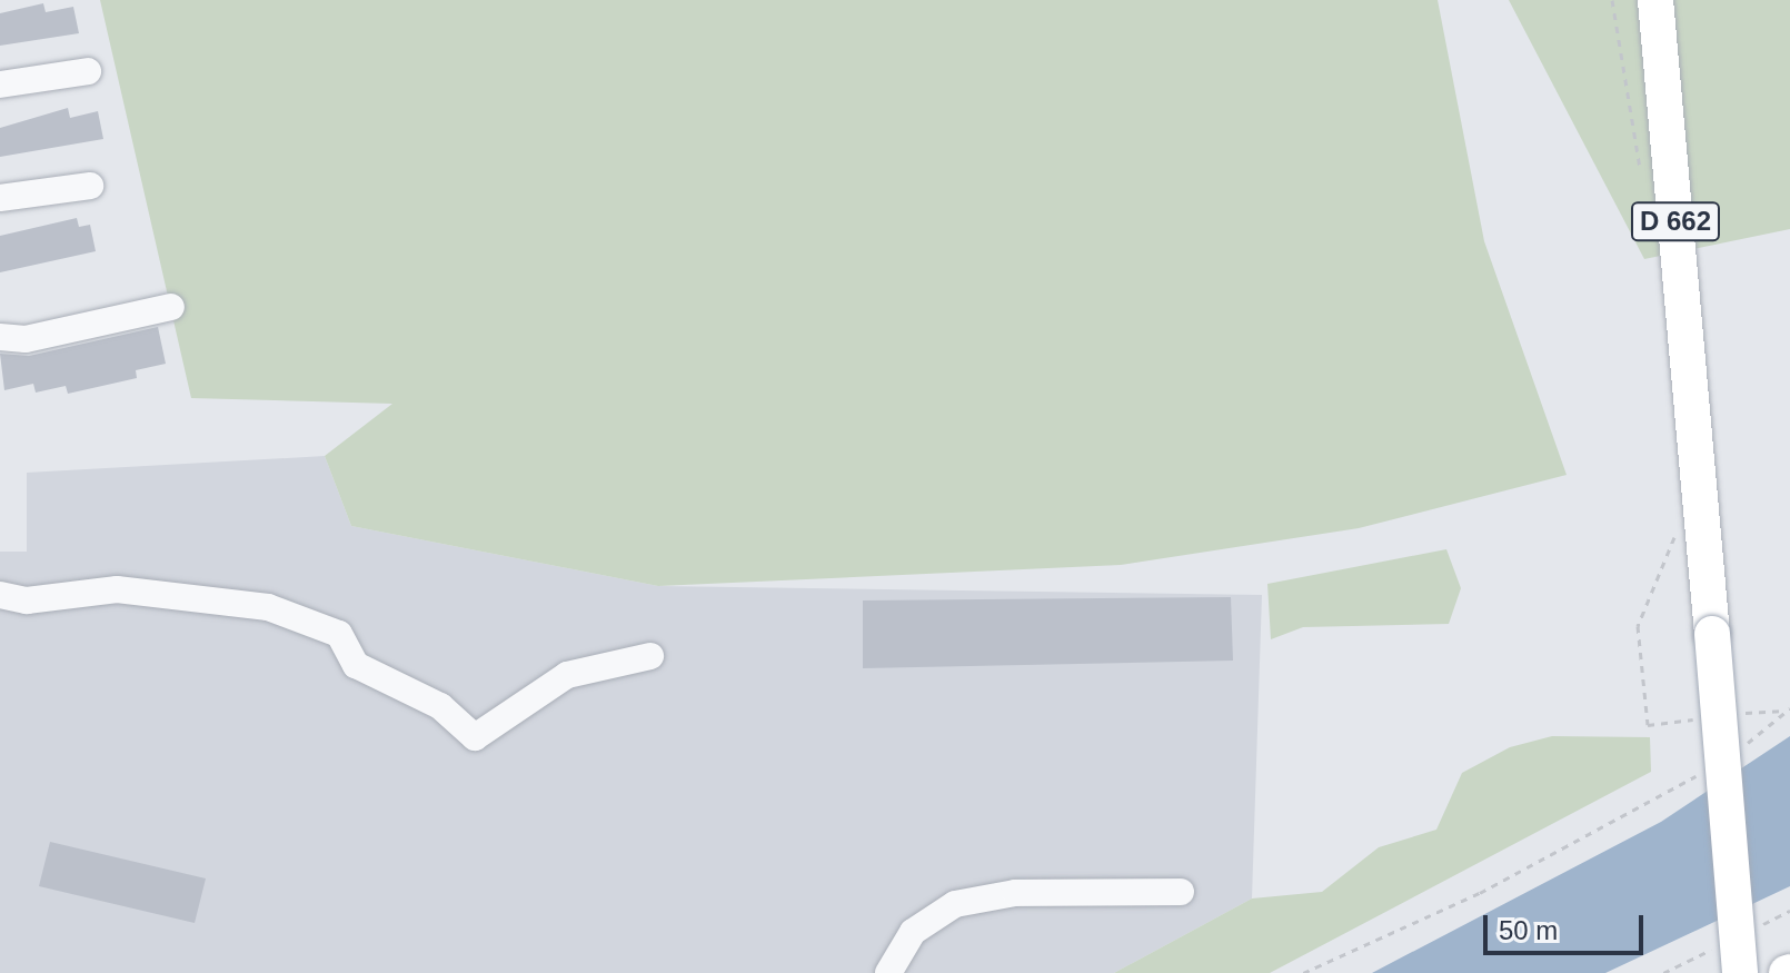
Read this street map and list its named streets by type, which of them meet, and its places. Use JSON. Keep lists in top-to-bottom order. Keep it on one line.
{"streets":{"main road":["D 662"]},"scale_bar":"50 m"}
